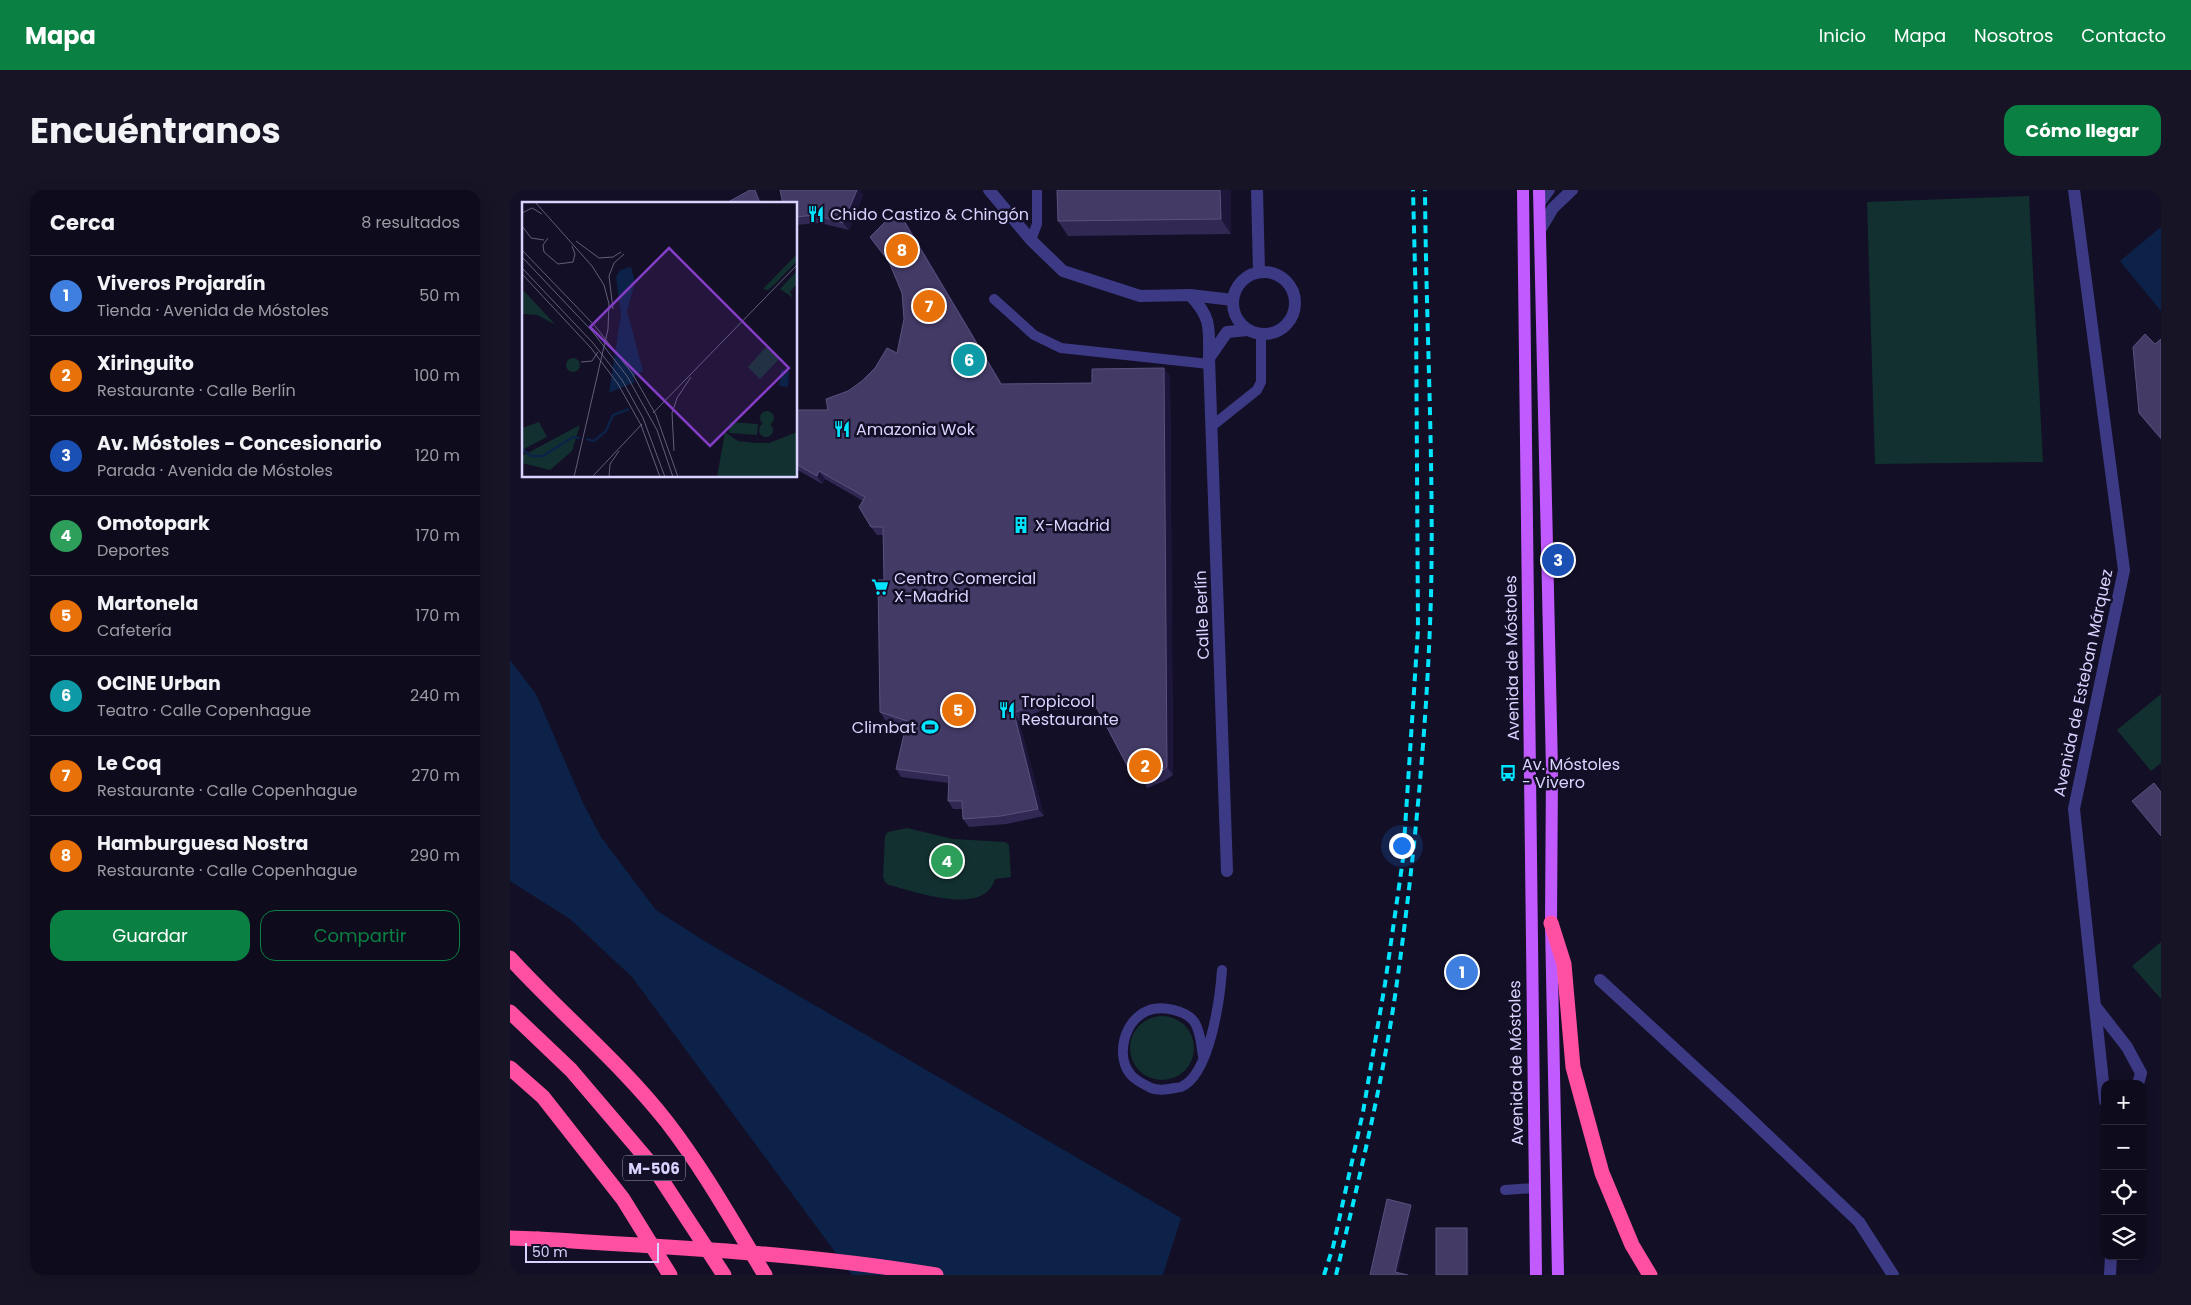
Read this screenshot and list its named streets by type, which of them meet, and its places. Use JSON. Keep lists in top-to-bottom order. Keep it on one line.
{"streets":{"highway":["M-506"],"main road":["Avenida de Móstoles"],"street":["Calle Berlín","Avenida de Esteban Márquez"]},"places":{"restaurant":["Chido Castizo & Chingón","Amazonia Wok","Tropicool Restaurante"],"building":["X-Madrid"],"supermarket":["Centro Comercial X-Madrid"],"sports":["Climbat"],"bus stop":["Av. Móstoles - Vivero"]},"scale_bar":"50 m","page":{"header":"Mapa","nav":["Inicio","Mapa","Nosotros","Contacto"],"title":"Encuéntranos","buttons":["Cómo llegar",["Guardar","Compartir"]],"heading":["Cerca","8 resultados"],"pins":["8","7","6","3","5","2","4","1"],"list":[{"mark":"1","name":"Viveros Projardín","note":"Tienda · Avenida de Móstoles","value":"50 m"},{"mark":"2","name":"Xiringuito","note":"Restaurante · Calle Berlín","value":"100 m"},{"mark":"3","name":"Av. Móstoles - Concesionario","note":"Parada · Avenida de Móstoles","value":"120 m"},{"mark":"4","name":"Omotopark","note":"Deportes","value":"170 m"},{"mark":"5","name":"Martonela","note":"Cafetería","value":"170 m"},{"mark":"6","name":"OCINE Urban","note":"Teatro · Calle Copenhague","value":"240 m"},{"mark":"7","name":"Le Coq","note":"Restaurante · Calle Copenhague","value":"270 m"},{"mark":"8","name":"Hamburguesa Nostra","note":"Restaurante · Calle Copenhague","value":"290 m"}],"map_buttons":["+","−"],"scale":"50 m"}}
